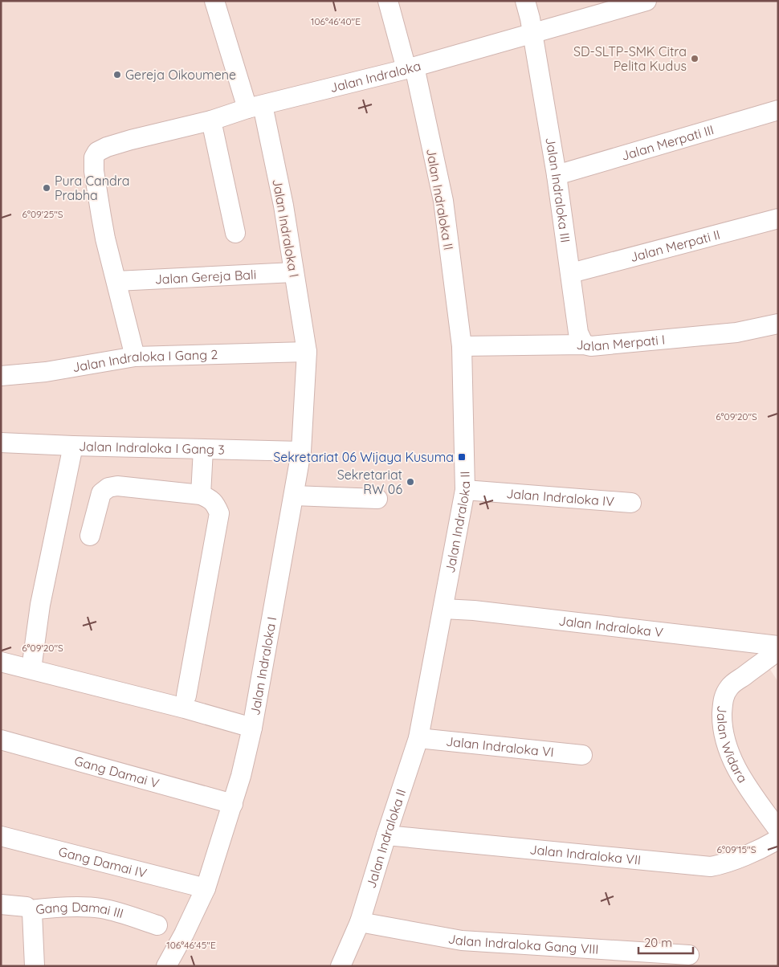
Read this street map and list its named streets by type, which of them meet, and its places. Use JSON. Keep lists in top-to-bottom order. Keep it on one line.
{"streets":{"street":["Jalan Indraloka","Jalan Merpati III","Jalan Indraloka III","Jalan Indraloka II","Jalan Indraloka I","Jalan Merpati II","Jalan Gereja Bali","Jalan Merpati I","Jalan Indraloka I Gang 2","Jalan Indraloka I Gang 3","Jalan Indraloka IV","Jalan Indraloka V","Jalan Widara","Jalan Indraloka VI","Gang Damai V","Jalan Indraloka VII","Gang Damai IV","Gang Damai III","Jalan Indraloka Gang VIII"]},"crossings":[["Jalan Indraloka","Jalan Indraloka III"],["Jalan Indraloka","Jalan Indraloka II"],["Jalan Indraloka","Jalan Indraloka I"],["Jalan Indraloka","Jalan Gereja Bali"],["Jalan Merpati III","Jalan Indraloka III"],["Jalan Indraloka III","Jalan Merpati II"],["Jalan Indraloka III","Jalan Merpati I"],["Jalan Indraloka II","Jalan Merpati I"],["Jalan Indraloka II","Jalan Indraloka IV"],["Jalan Indraloka II","Jalan Indraloka V"],["Jalan Indraloka II","Jalan Indraloka VI"],["Jalan Indraloka II","Jalan Indraloka VII"],["Jalan Indraloka II","Jalan Indraloka Gang VIII"],["Jalan Indraloka I","Jalan Gereja Bali"],["Jalan Indraloka I","Jalan Indraloka I Gang 2"],["Jalan Indraloka I","Jalan Indraloka I Gang 3"],["Jalan Indraloka I","Gang Damai V"],["Jalan Indraloka I","Gang Damai IV"]],"places":{"other":["SD-SLTP-SMK Citra Pelita Kudus","Gereja Oikoumene","Pura Candra Prabha","Sekretariat RW 06"],"transit":["Sekretariat 06 Wijaya Kusuma"]},"scale_bar":"20 m","coordinates":["106°46'40\"E","6°09'25\"S","6°09'20\"S","6°09'15\"S","106°46'45\"E"]}
